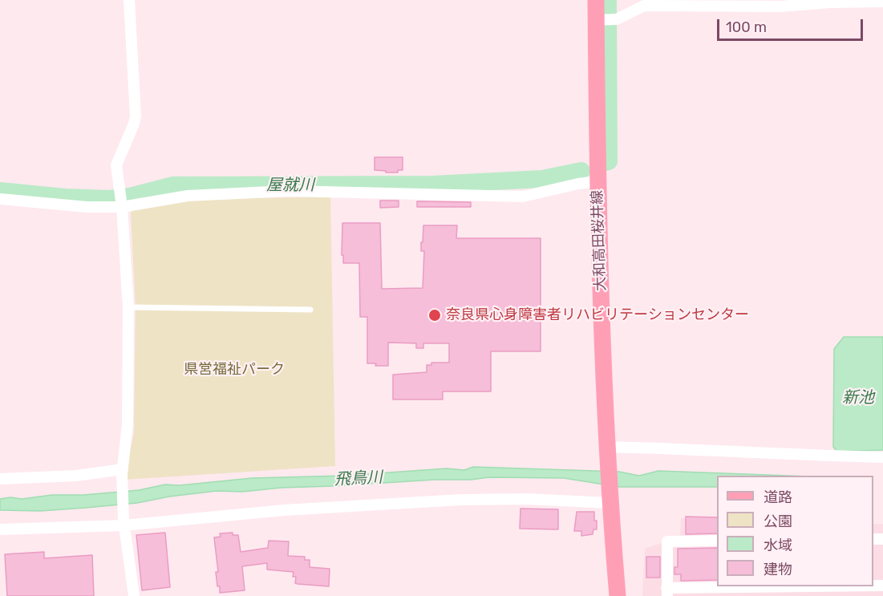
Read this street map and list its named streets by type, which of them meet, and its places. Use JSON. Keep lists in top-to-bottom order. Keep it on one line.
{"streets":{"main road":["大和高田桜井線"]},"water":["屋就川","新池","飛鳥川"],"parks":["県営福祉パーク"],"places":["奈良県心身障害者リハビリテーションセンター"],"legend":["道路","公園","水域","建物"],"scale_bar":"100 m"}
